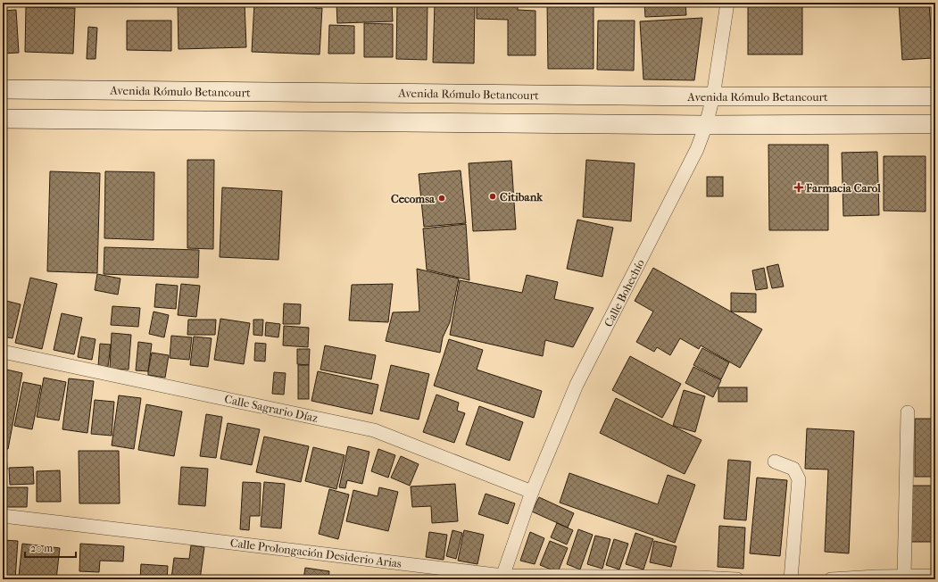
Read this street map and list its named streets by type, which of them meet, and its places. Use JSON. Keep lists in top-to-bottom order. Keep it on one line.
{"streets":{"main road":["Avenida Rómulo Betancourt"],"street":["Calle Bohechío","Calle Sagrario Díaz","Calle Prolongación Desiderio Arias"]},"crossings":[["Avenida Rómulo Betancourt","Calle Bohechío"],["Calle Bohechío","Calle Sagrario Díaz"],["Calle Bohechío","Calle Prolongación Desiderio Arias"]],"places":{"health":["Farmacia Carol"],"other":["Citibank","Cecomsa"]},"scale_bar":"20 m"}
